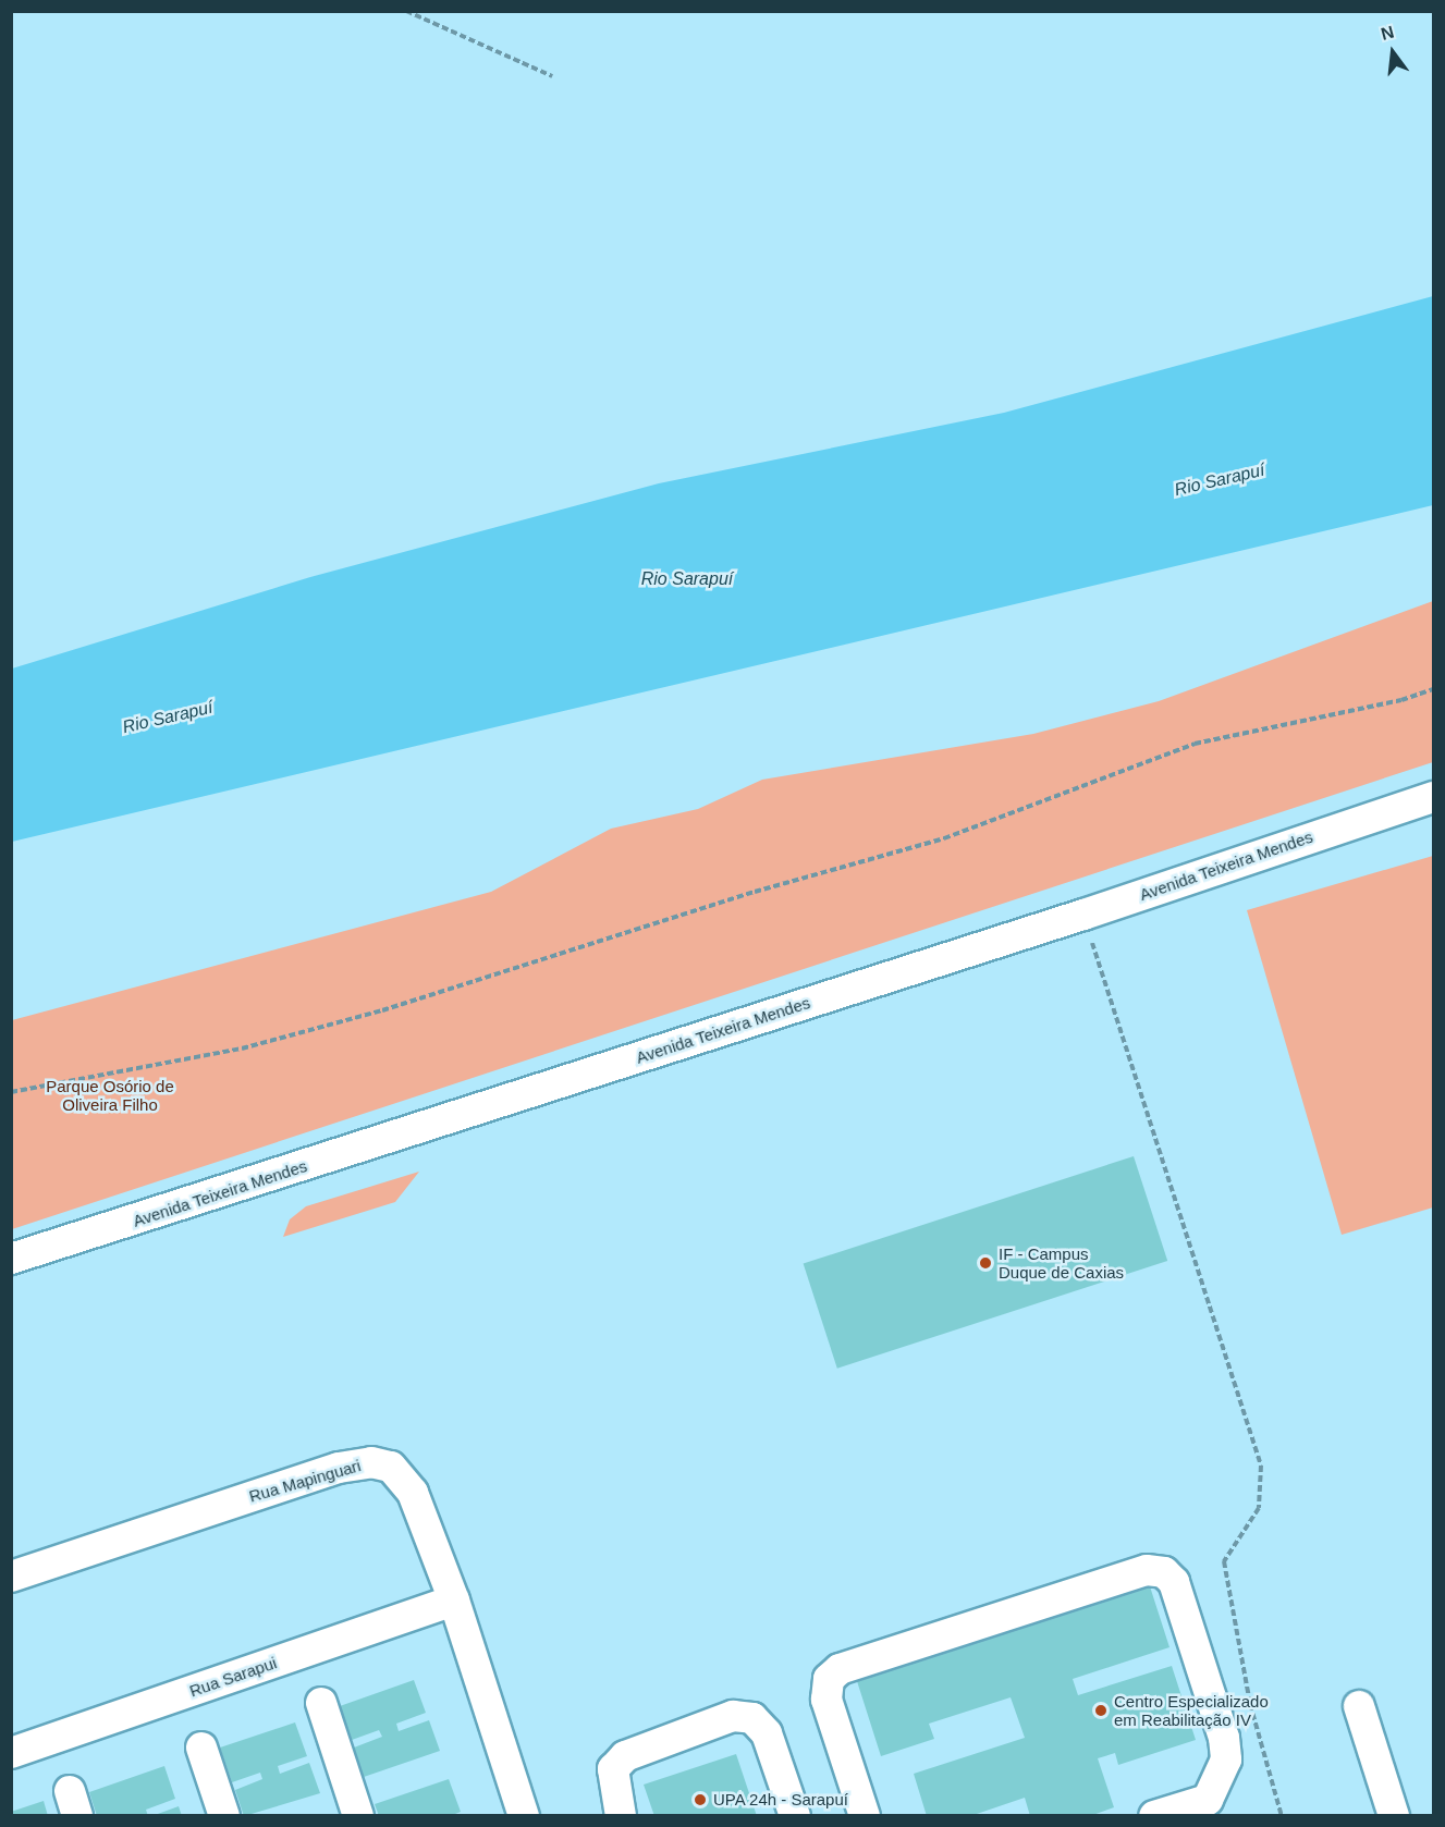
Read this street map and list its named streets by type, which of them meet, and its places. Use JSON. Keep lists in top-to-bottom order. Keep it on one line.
{"streets":{"street":["Avenida Teixeira Mendes","Rua Mapinguari","Rua Sarapui"]},"crossings":[["Rua Mapinguari","Rua Sarapui"]],"water":["Rio Sarapuí"],"parks":["Parque Osório de Oliveira Filho"],"places":["IF - Campus Duque de Caxias","Centro Especializado em Reabilitação IV","UPA 24h - Sarapuí"],"north":"top"}
